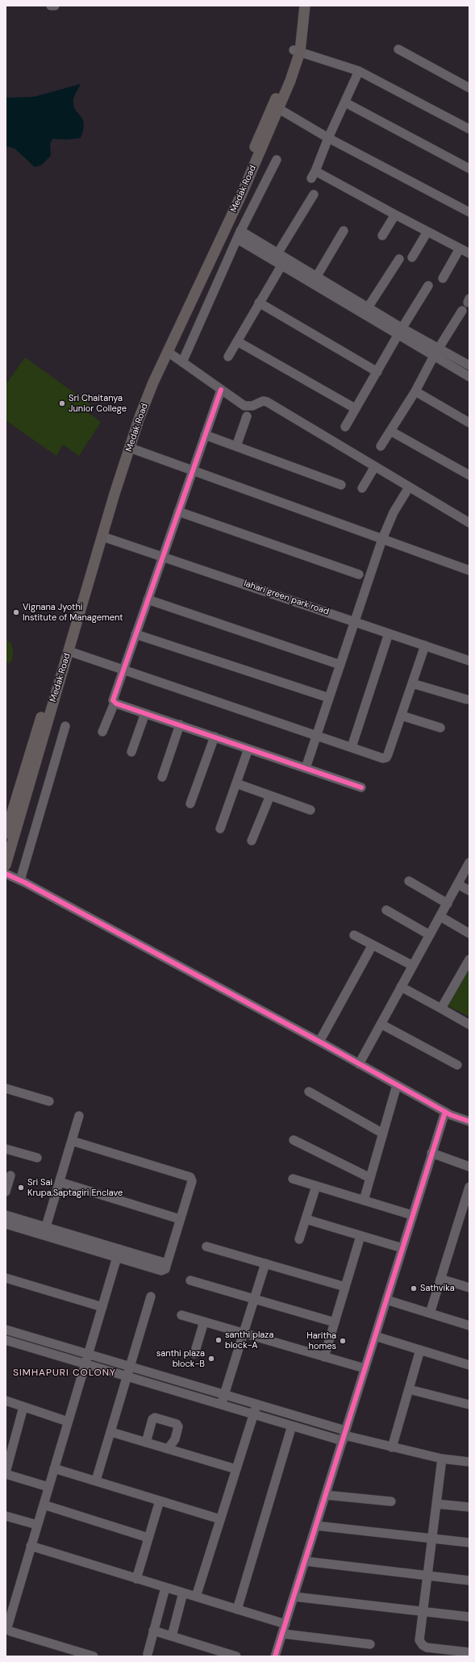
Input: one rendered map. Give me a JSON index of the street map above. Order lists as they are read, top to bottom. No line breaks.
{"streets":{"main road":["Medak Road"],"street":["lahari green park road"]},"crossings":[["Medak Road","lahari green park road"]],"districts":["SIMHAPURI COLONY"],"places":["Sri Chaitanya Junior College","Vignana Jyothi Institute of Management","Sri Sai Krupa,Saptagiri Enclave","Sathvika","santhi plaza block-A","Haritha homes","santhi plaza block-B"]}
